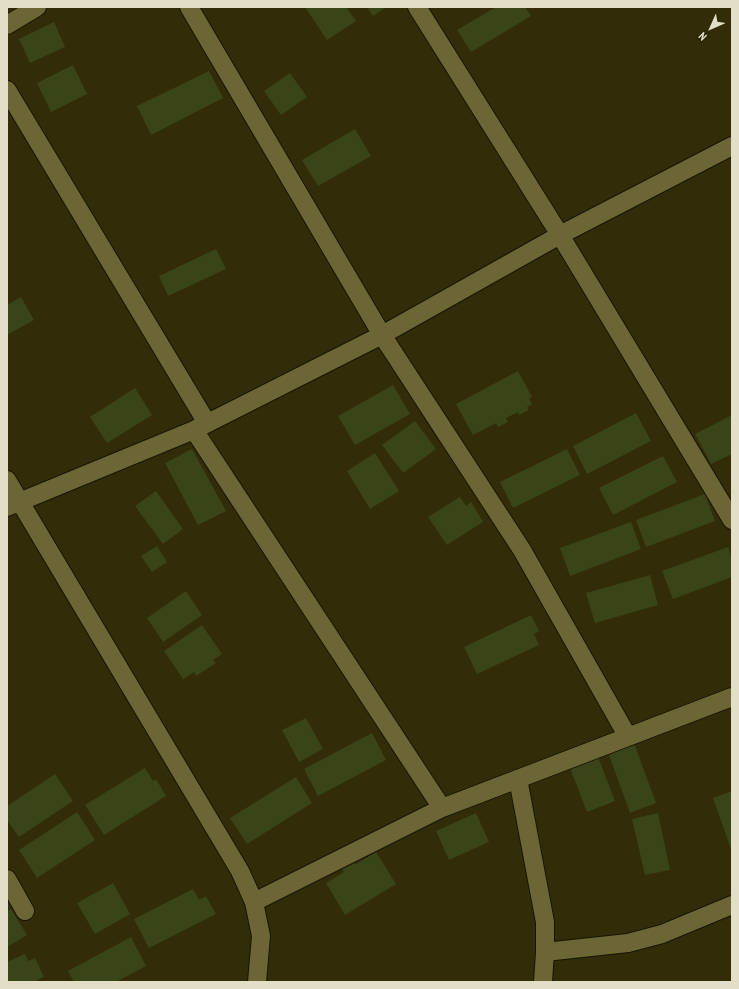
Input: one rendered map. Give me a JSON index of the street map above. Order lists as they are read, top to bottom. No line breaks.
{"north":"bottom left"}
